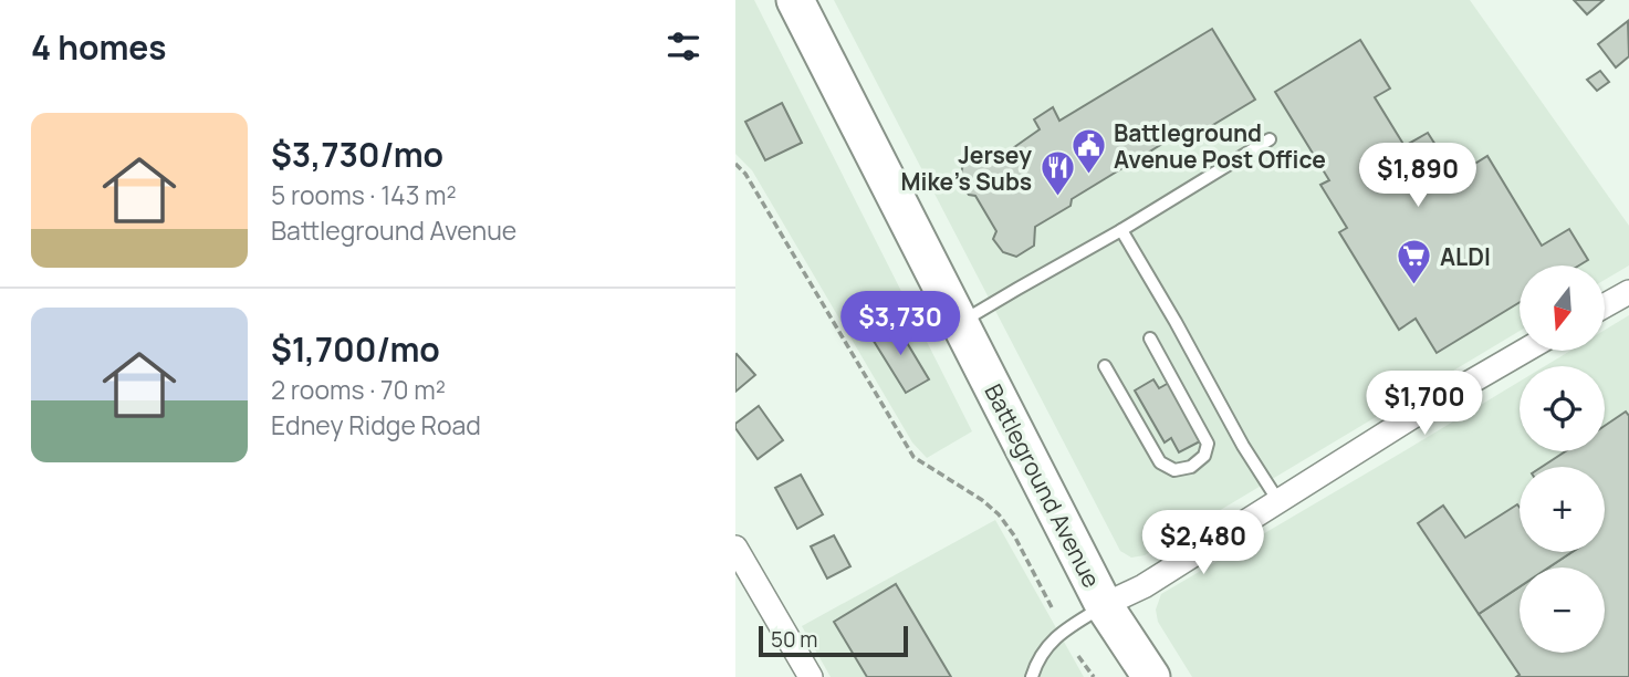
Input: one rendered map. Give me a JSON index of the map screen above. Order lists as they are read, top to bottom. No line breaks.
{"streets":{"main road":["Battleground Avenue"]},"places":{"public building":["Battleground Avenue Post Office"],"restaurant":["Jersey Mike's Subs"],"supermarket":["ALDI"]},"scale_bar":"50 m","north":"bottom","page":{"heading":"4 homes","list":[{"name":"$3,730/mo","note":"5 rooms · 143 m² · Battleground Avenue"},{"name":"$1,700/mo","note":"2 rooms · 70 m² · Edney Ridge Road"}],"price":["$1,890","$3,730","$1,700","$2,480"],"map_buttons":["+","−"],"scale":"50 m"}}
